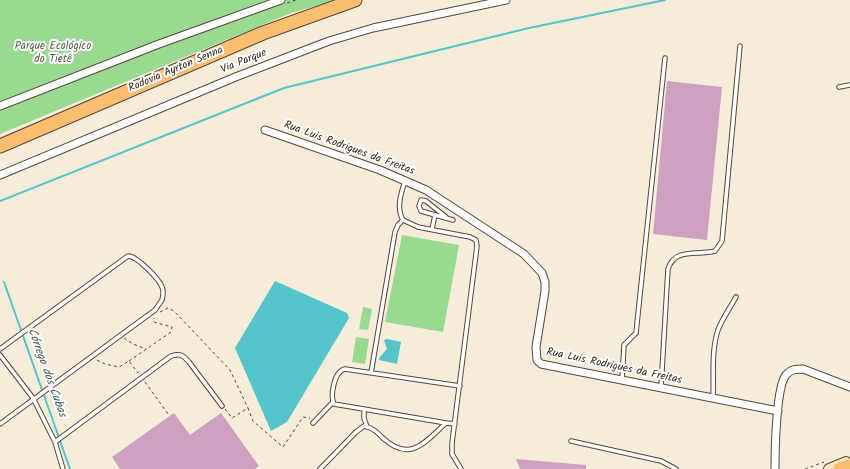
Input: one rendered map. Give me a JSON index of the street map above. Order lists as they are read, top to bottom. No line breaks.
{"streets":{"highway":["Rodovia Ayrton Senna"],"street":["Via Parque","Rua Luis Rodrigues da Freitas"]},"water":["Córrego dos Cubas"],"parks":["Parque Ecológico do Tietê"]}
